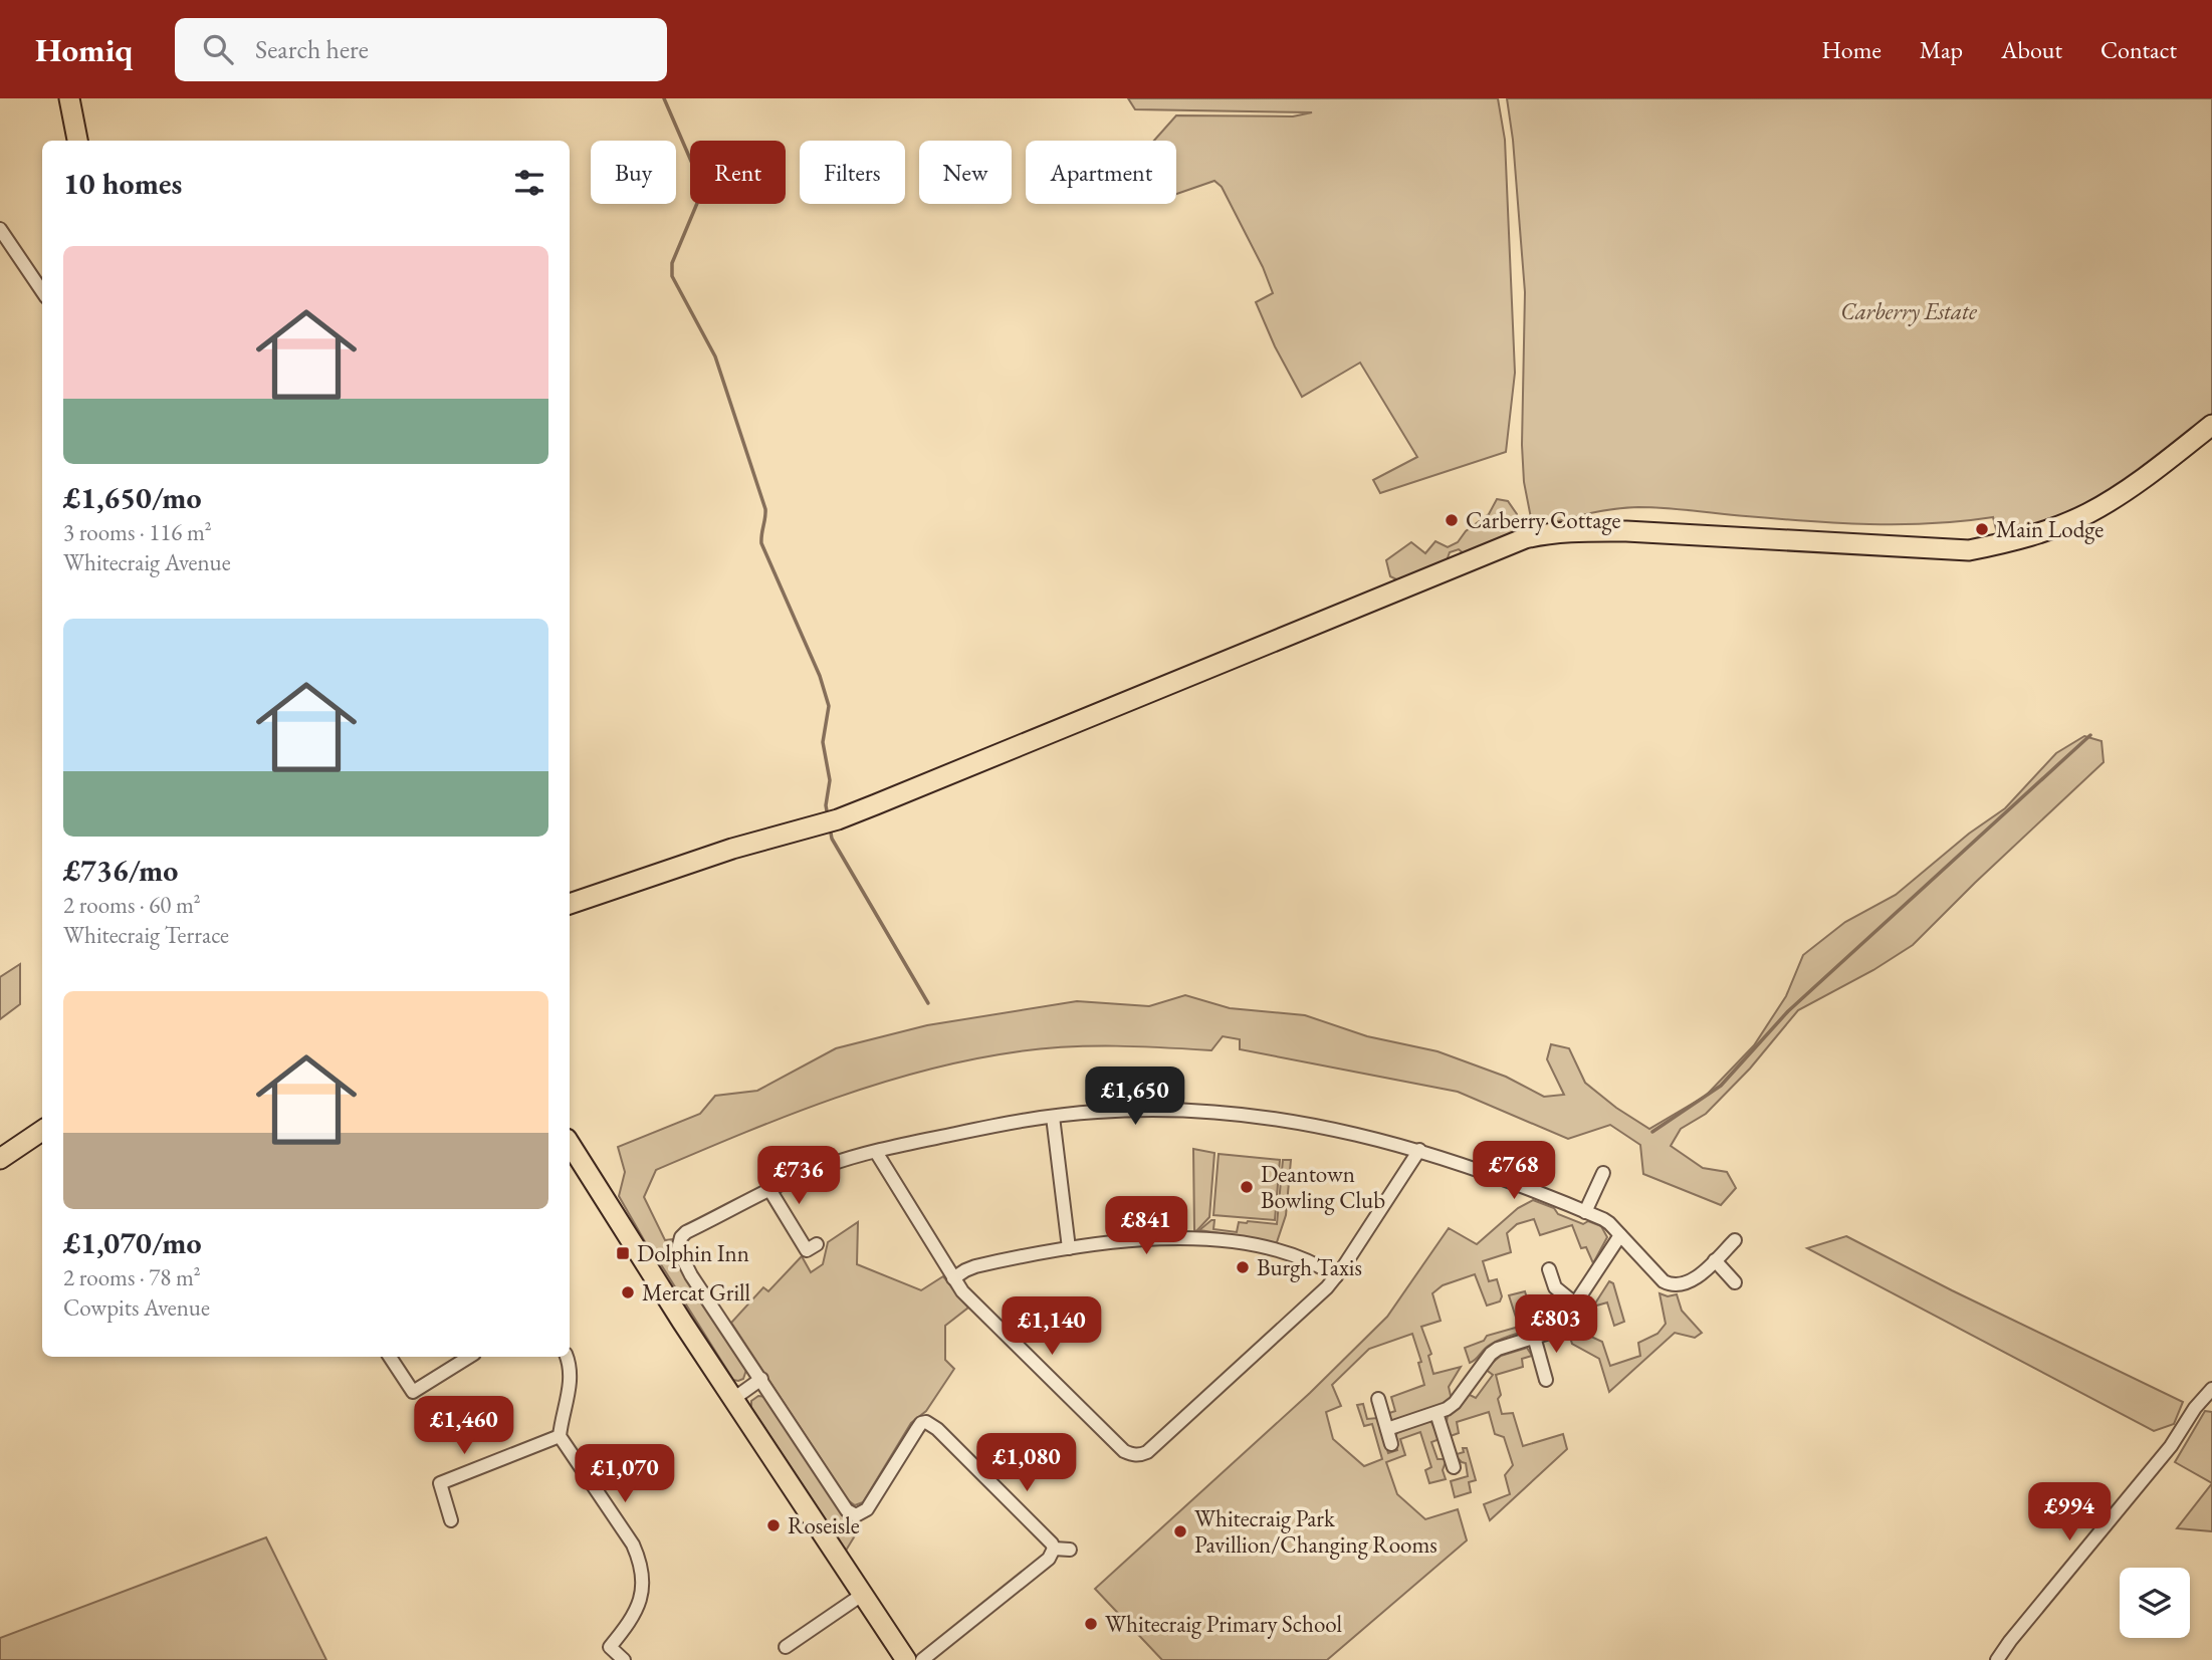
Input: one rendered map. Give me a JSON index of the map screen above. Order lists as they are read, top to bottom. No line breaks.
{"parks":["Carberry Estate"],"places":{"other":["Carberry Cottage","Main Lodge","Deantown Bowling Club","Burgh Taxis","Mercat Grill","Roseisle","Whitecraig Park Pavillion/Changing Rooms","Whitecraig Primary School"],"transit":["Dolphin Inn"]},"page":{"header":"Homiq","search":"Search here","nav":["Home","Map","About","Contact"],"chip":["Buy","Rent","Filters","New","Apartment"],"heading":"10 homes","list":[{"name":"£1,650/mo","note":"3 rooms · 116 m² · Whitecraig Avenue"},{"name":"£736/mo","note":"2 rooms · 60 m² · Whitecraig Terrace"},{"name":"£1,070/mo","note":"2 rooms · 78 m² · Cowpits Avenue"}],"price":["£1,650","£768","£736","£841","£803","£1,140","£1,460","£1,080","£1,070","£994"]}}
